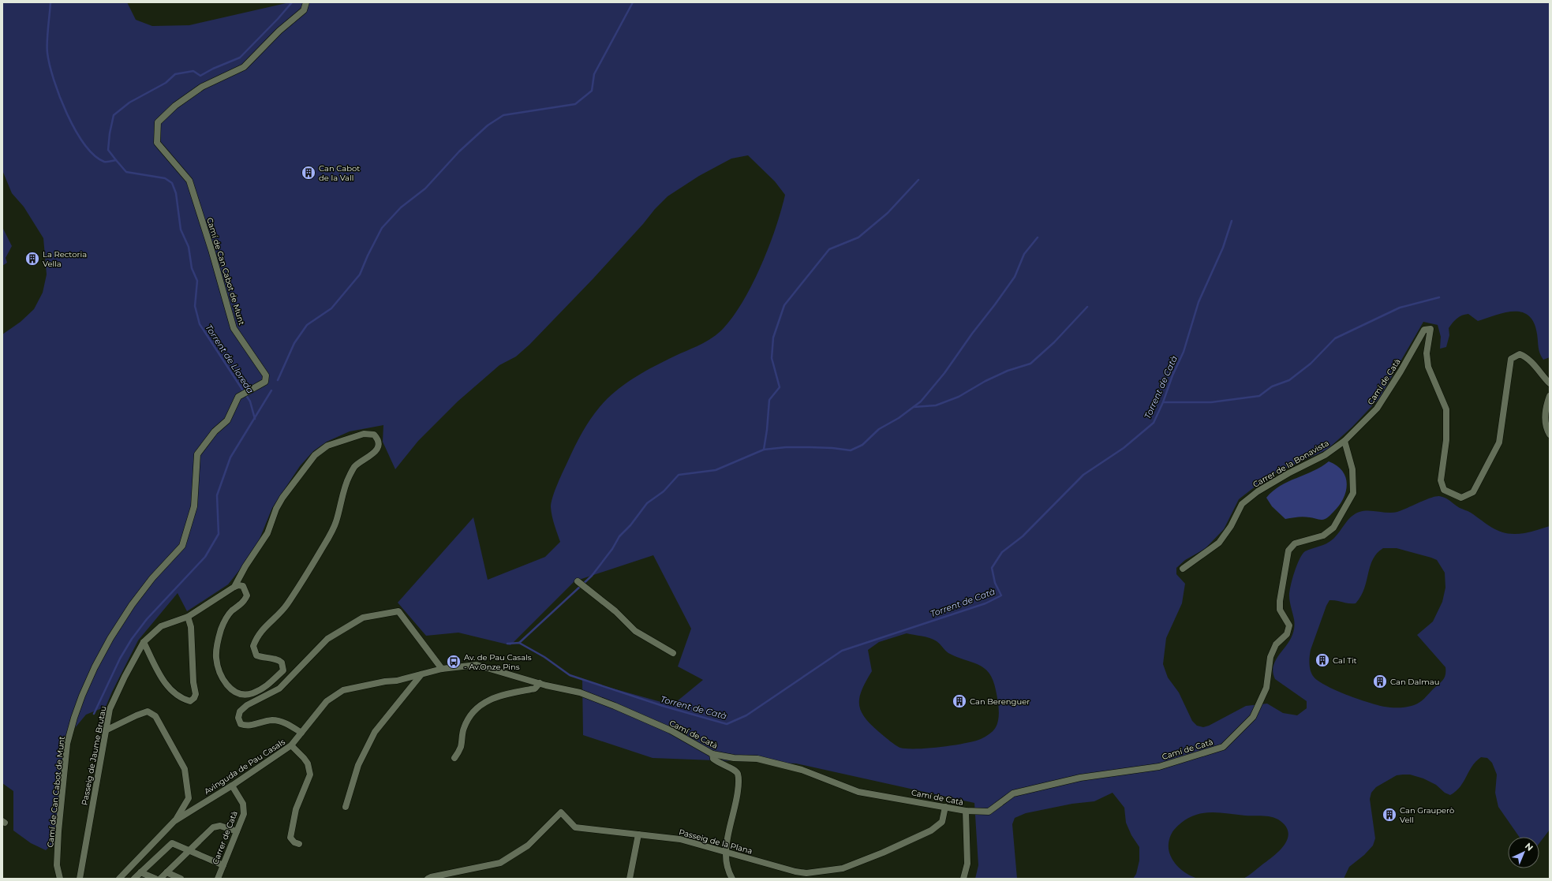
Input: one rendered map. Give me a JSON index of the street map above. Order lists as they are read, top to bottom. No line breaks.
{"streets":{"street":["Camí de Can Cabot de Munt","Camí de Catà","Carrer de la Bonavista","Passeig de Jaume Brutau","Avinguda de Pau Casals","Carrer de Catà","Passeig de la Plana"]},"crossings":[["Camí de Catà","Carrer de la Bonavista"],["Camí de Catà","Avinguda de Pau Casals"],["Camí de Catà","Passeig de la Plana"],["Avinguda de Pau Casals","Carrer de Catà"]],"water":["Torrent de Lloreda","Torrent de Catà"],"places":{"building":["Can Cabot de la Vall","La Rectoria Vella","Cal Tit","Can Dalmau","Can Berenguer","Can Grauperò Vell"],"bus stop":["Av. de Pau Casals - Av.Onze Pins"]},"north":"top right"}
